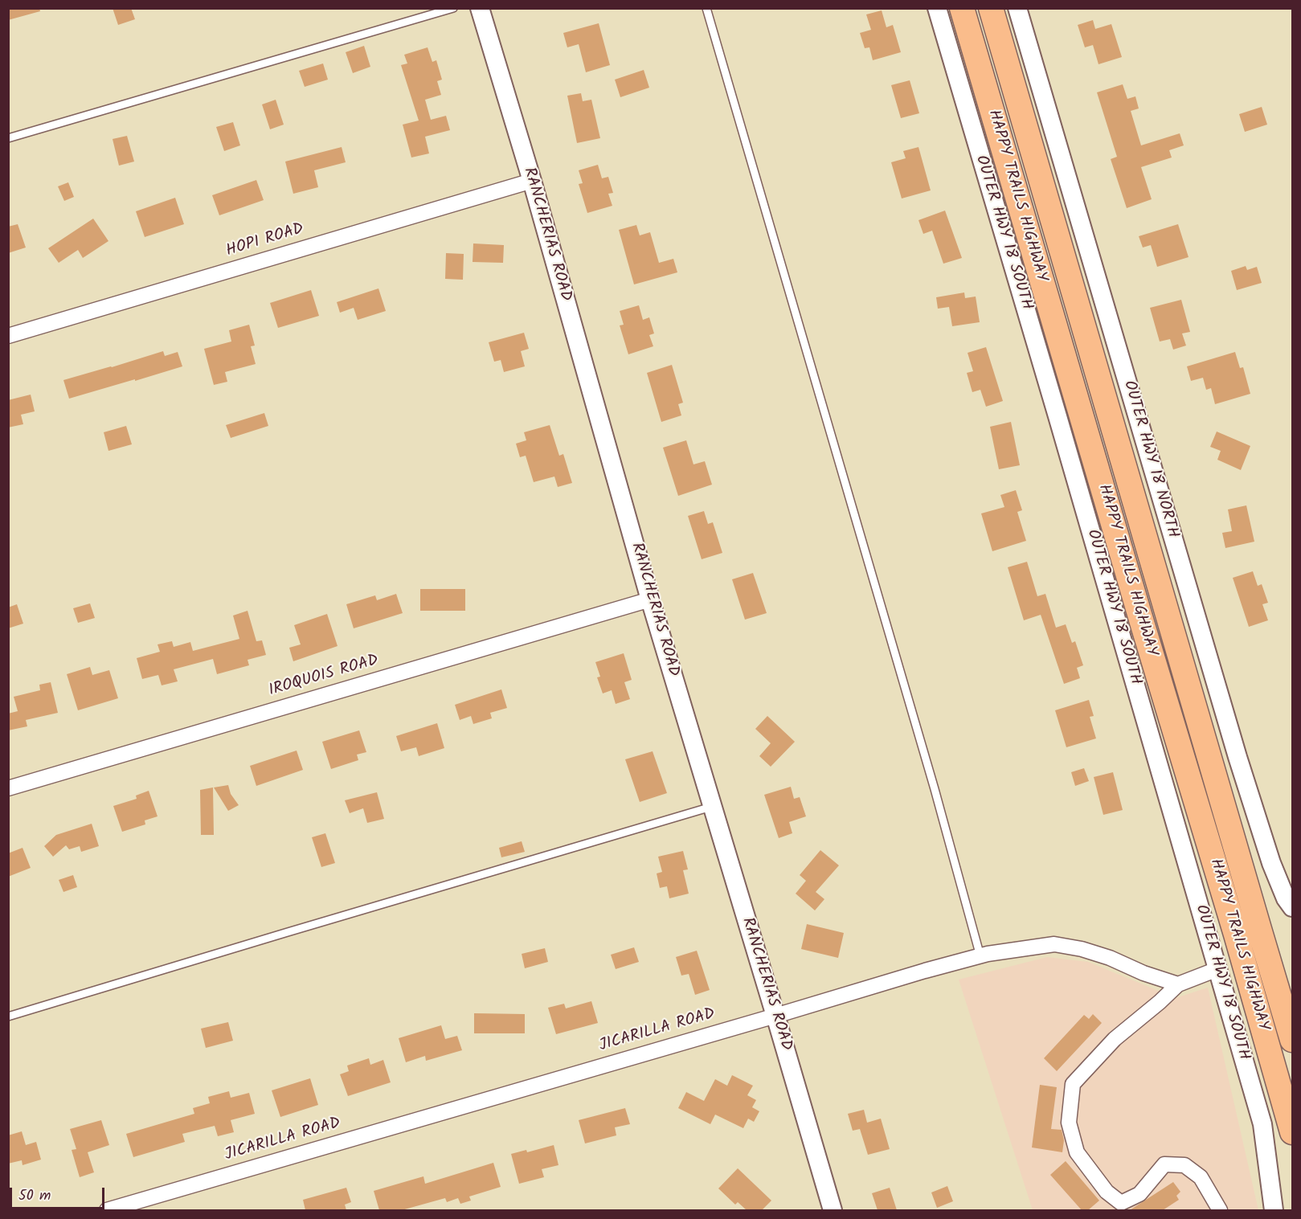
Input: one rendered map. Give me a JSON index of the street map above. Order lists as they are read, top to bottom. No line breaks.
{"streets":{"main road":["HAPPY TRAILS HIGHWAY"],"street":["OUTER HWY 18 SOUTH","RANCHERIAS ROAD","HOPI ROAD","OUTER HWY 18 NORTH","IROQUOIS ROAD","JICARILLA ROAD"]},"crossings":[["RANCHERIAS ROAD","HOPI ROAD"],["RANCHERIAS ROAD","IROQUOIS ROAD"],["RANCHERIAS ROAD","JICARILLA ROAD"]],"scale_bar":"50 m"}
